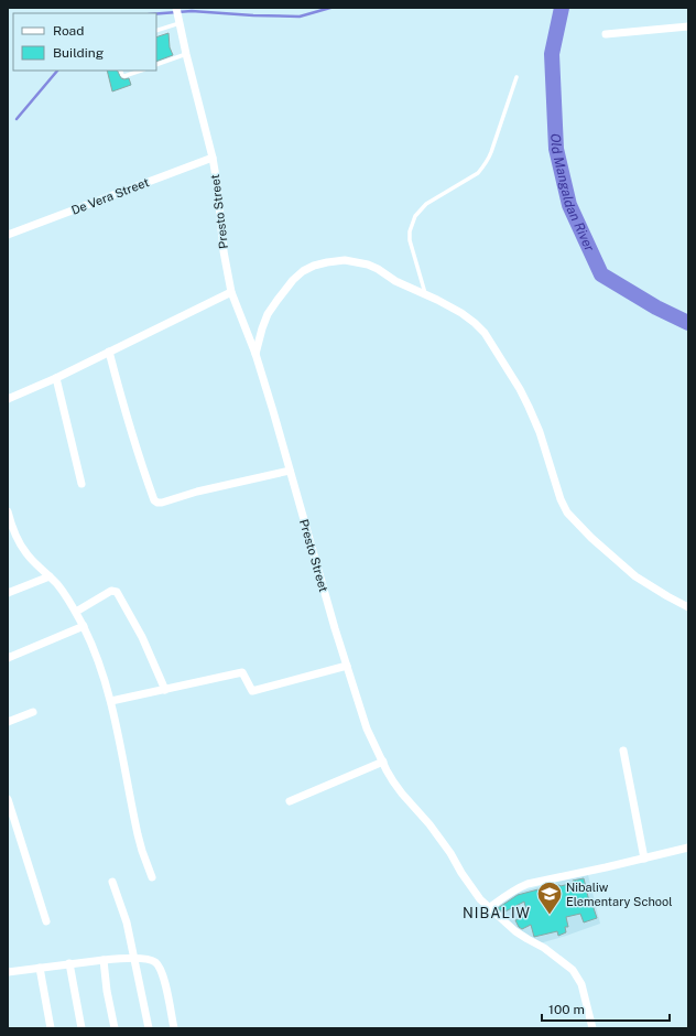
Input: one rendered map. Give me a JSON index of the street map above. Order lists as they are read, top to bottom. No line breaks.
{"streets":{"street":["De Vera Street","Presto Street"]},"crossings":[["De Vera Street","Presto Street"]],"districts":["NIBALIW"],"water":["Old Mangaldan River"],"places":{"school or university":["Nibaliw Elementary School"]},"legend":["Road","Building"],"scale_bar":"100 m"}
